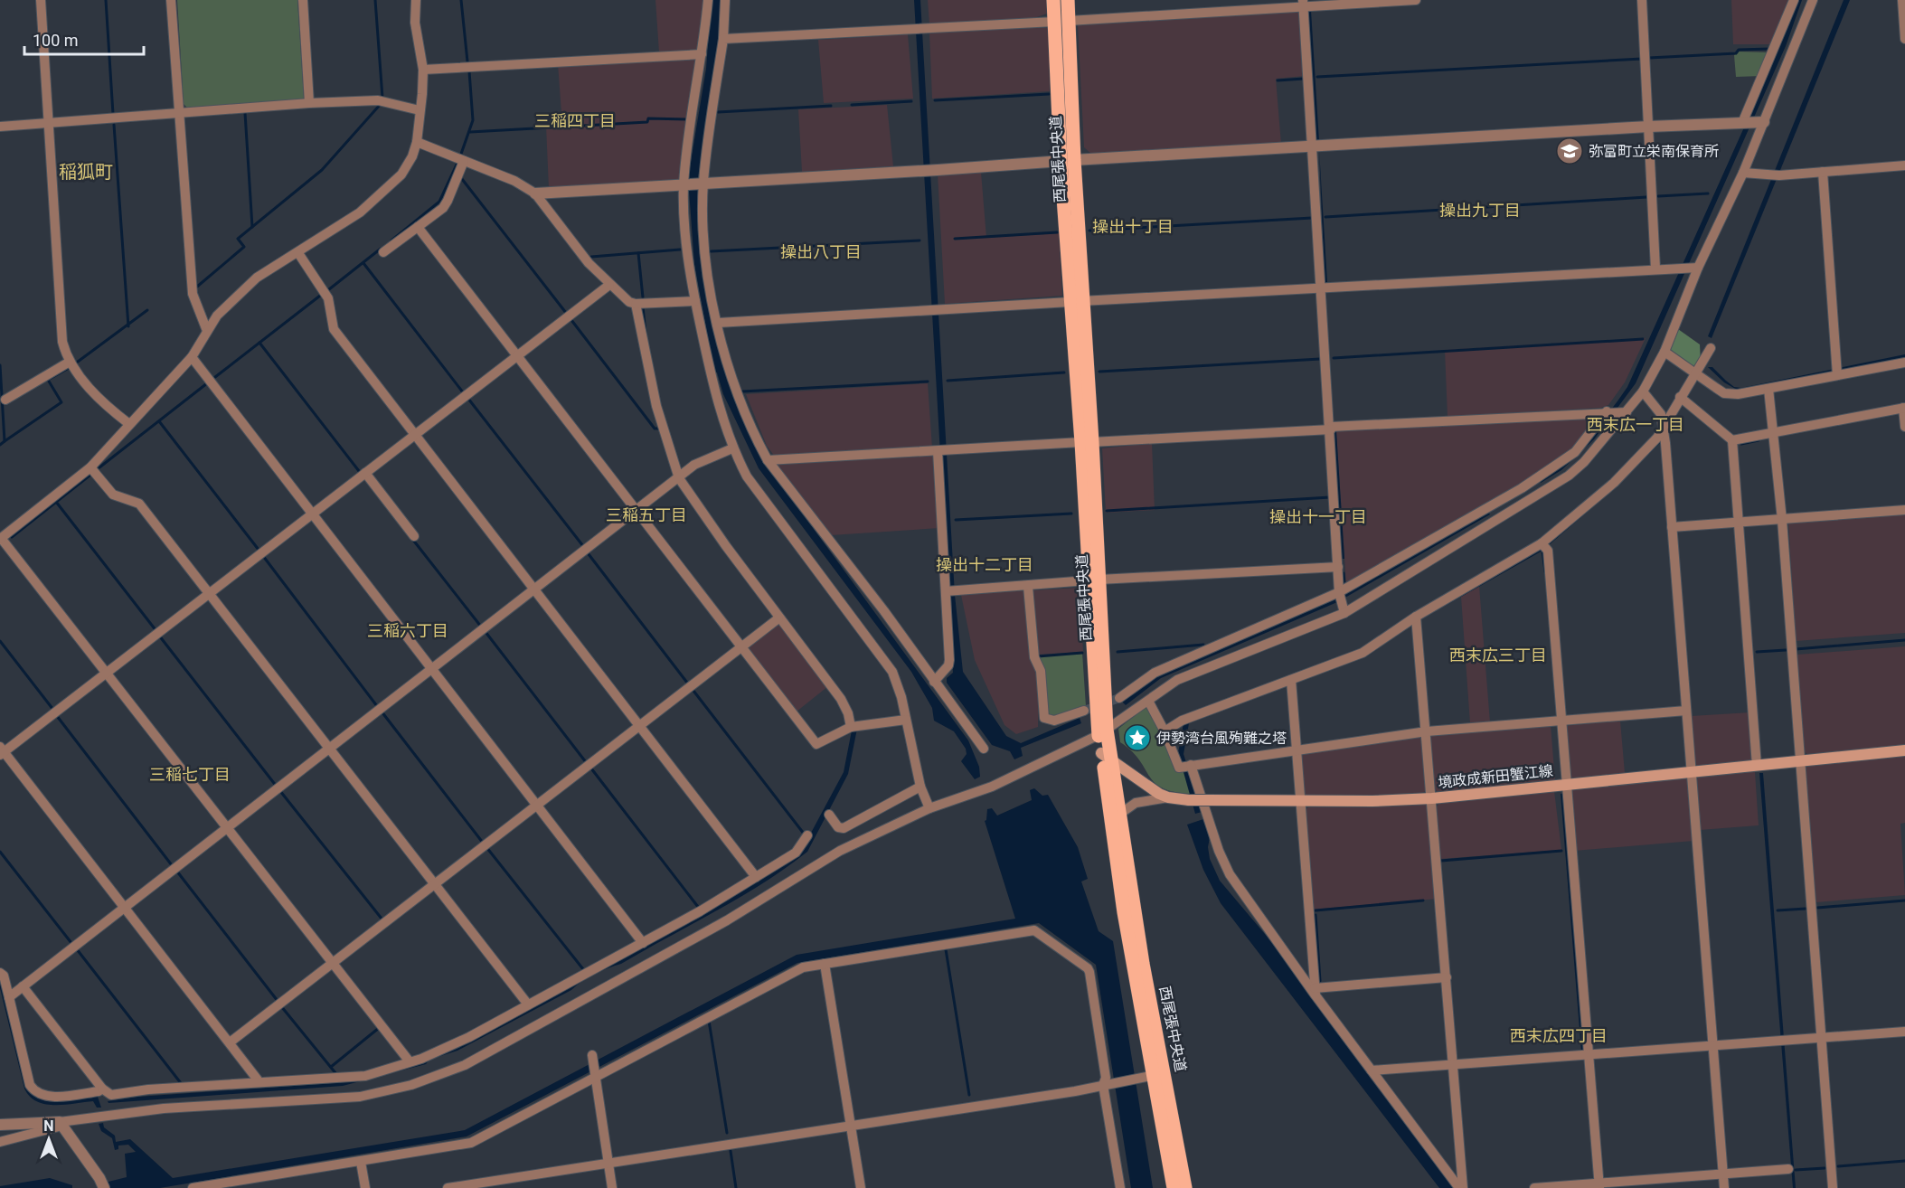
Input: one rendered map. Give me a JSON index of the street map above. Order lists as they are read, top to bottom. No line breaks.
{"streets":{"main road":["西尾張中央道","境政成新田蟹江線"]},"crossings":[["西尾張中央道","境政成新田蟹江線"]],"districts":["三稲四丁目","稲狐町","操出九丁目","操出十丁目","操出八丁目","西末広一丁目","三稲五丁目","操出十一丁目","操出十二丁目","三稲六丁目","西末広三丁目","三稲七丁目","西末広四丁目"],"places":{"school or university":["弥富町立栄南保育所"],"place":["伊勢湾台風殉難之塔"]},"scale_bar":"100 m","north":"top"}
